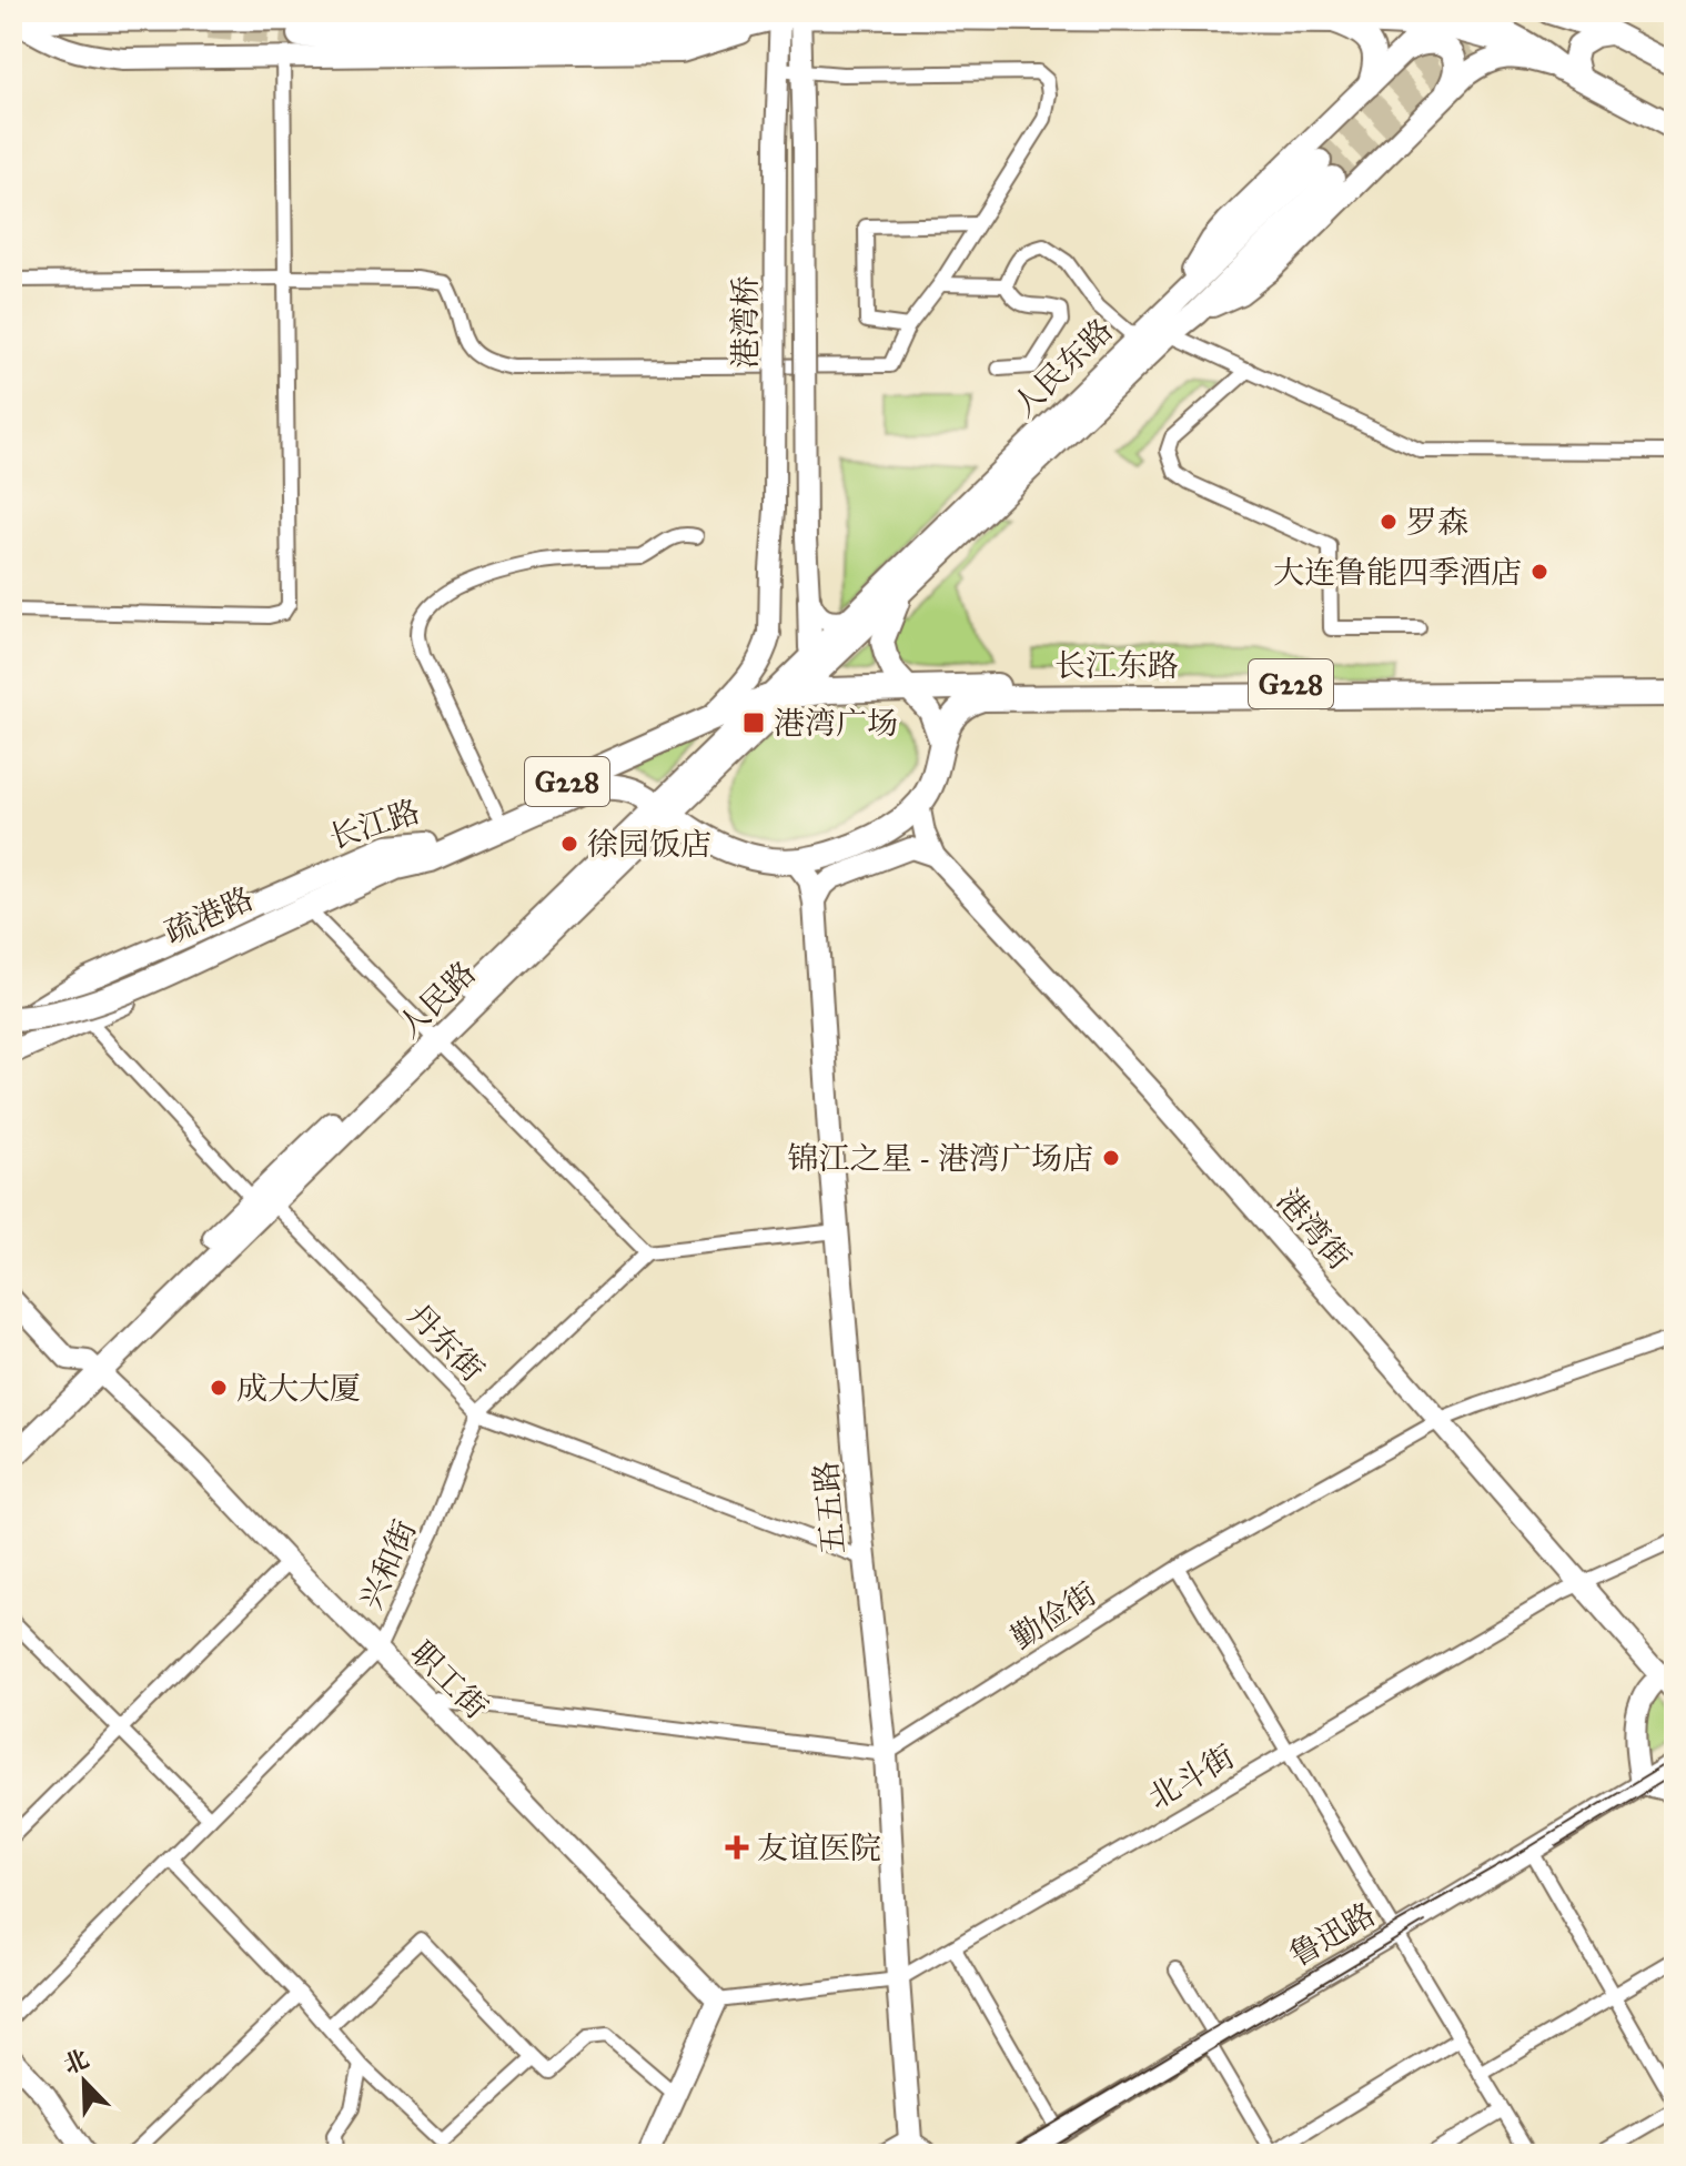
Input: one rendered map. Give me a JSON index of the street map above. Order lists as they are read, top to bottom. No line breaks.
{"streets":{"highway":["长江东路","G228","长江路","疏港路"],"main road":["港湾桥","人民东路","人民路","港湾街","五五路","职工街","鲁迅路"],"street":["丹东街","兴和街","勤俭街","北斗街"]},"crossings":[["人民东路","人民路"],["长江东路","G228"],["长江东路","长江路"],["长江东路","人民路"],["长江东路","港湾街"],["G228","长江路"],["G228","人民路"],["G228","港湾街"],["G228","五五路"],["长江路","疏港路"],["长江路","人民路"],["人民路","丹东街"],["人民路","职工街"],["港湾街","勤俭街"],["港湾街","北斗街"],["丹东街","五五路"],["丹东街","兴和街"],["五五路","勤俭街"],["五五路","北斗街"],["兴和街","职工街"],["职工街","北斗街"]],"places":{"other":["罗森","大连鲁能四季酒店","徐园饭店","锦江之星 - 港湾广场店","成大大厦"],"transit":["港湾广场"],"health":["友谊医院"]},"north":"top left"}
